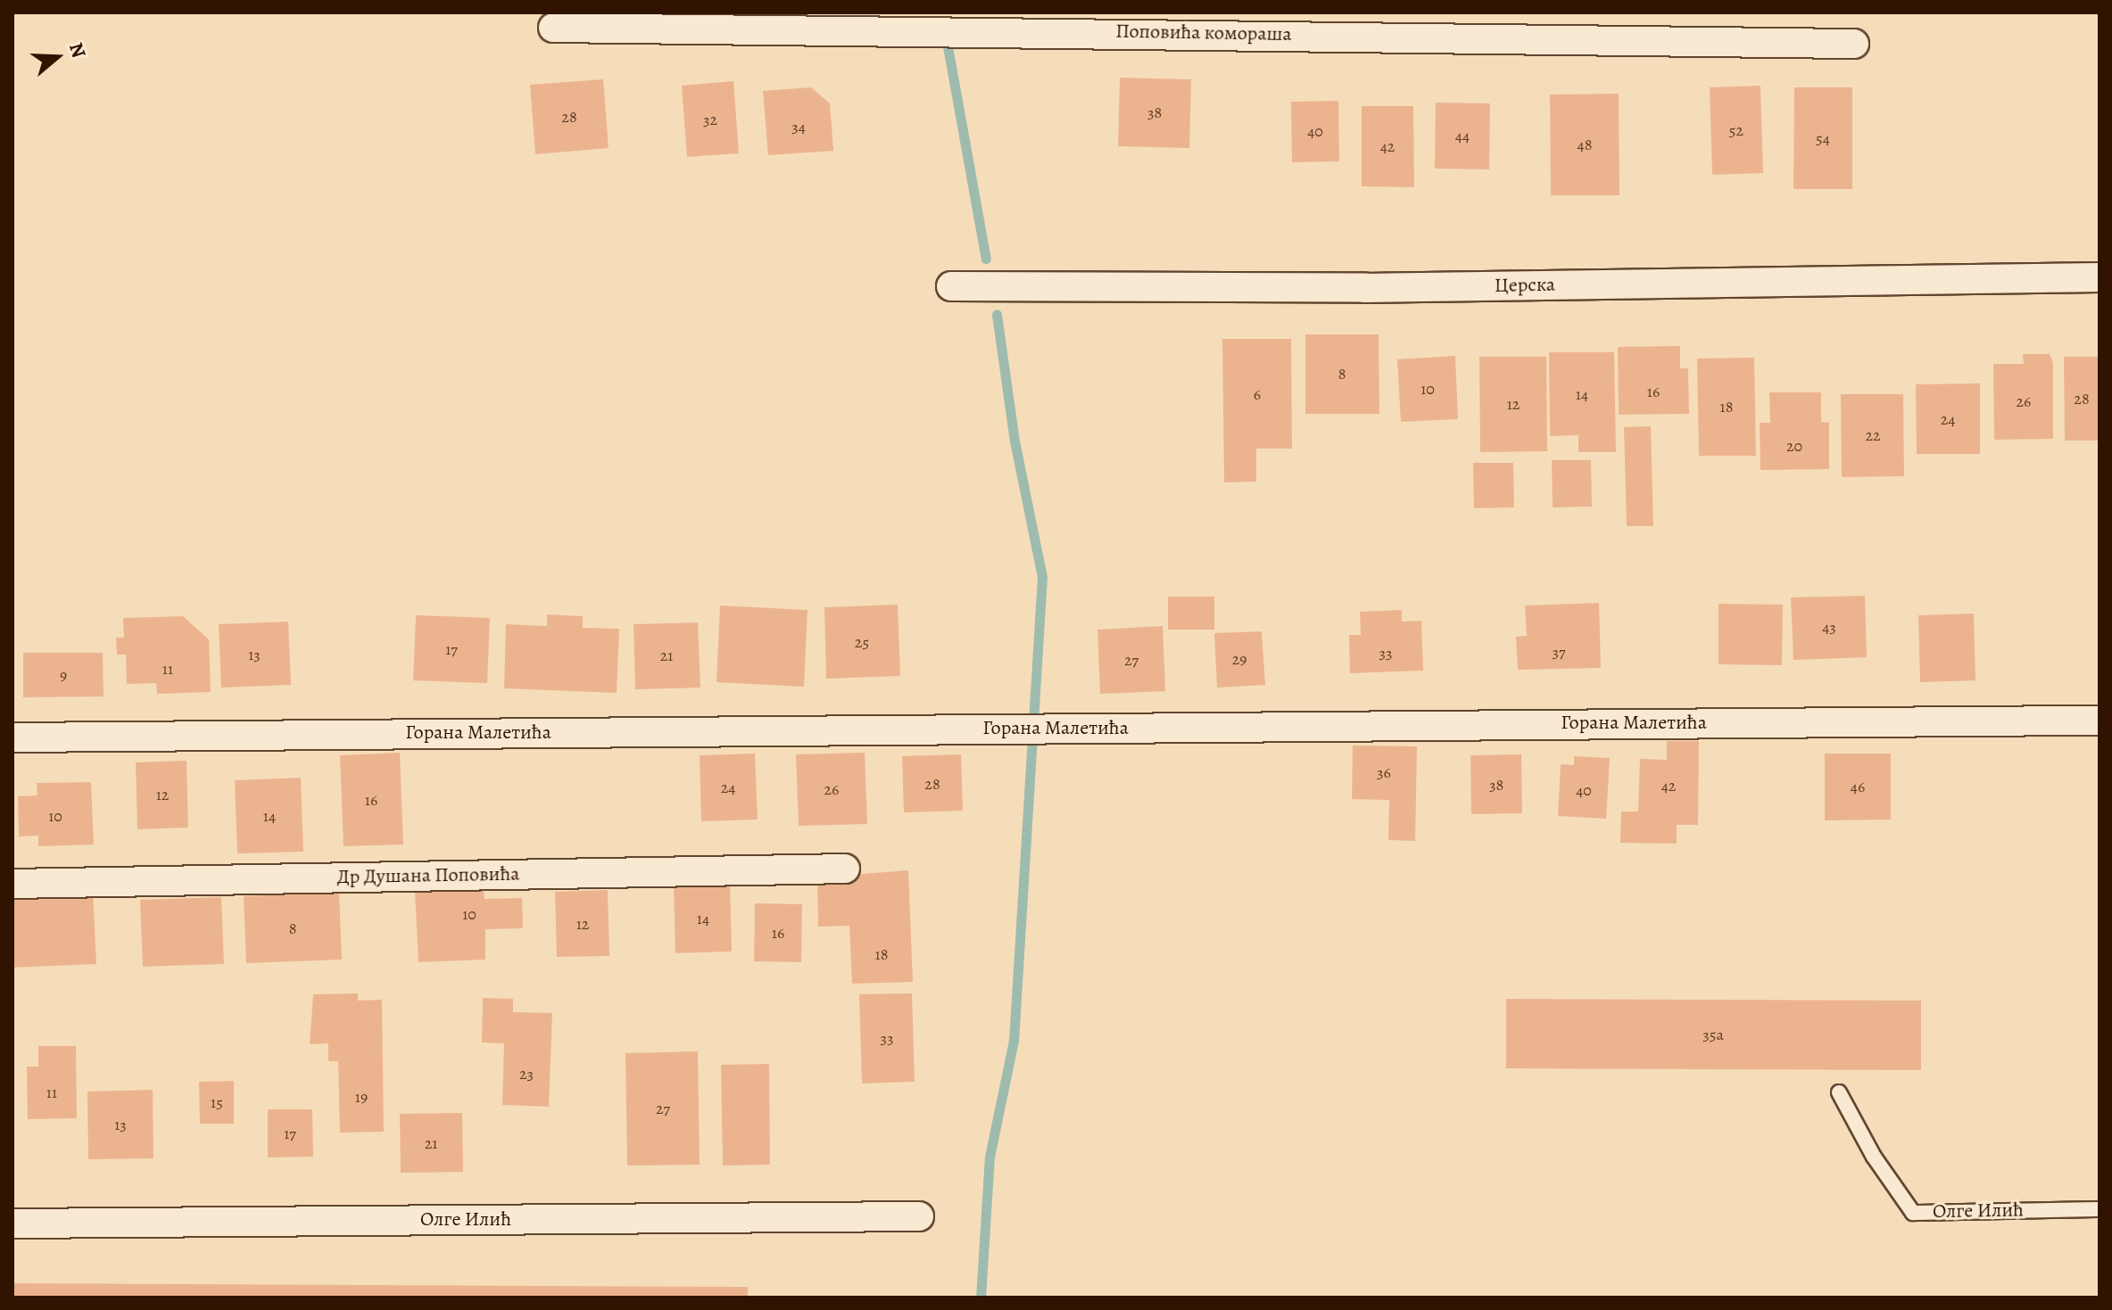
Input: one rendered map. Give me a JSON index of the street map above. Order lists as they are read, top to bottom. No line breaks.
{"streets":{"street":["Поповића комораша","Церска","Горана Малетића","Др Душана Поповића","Олге Илић"]},"house_numbers":["38","28","32","34","52","40","44","54","48","42","8","10","16","6","14","28","26","12","18","24","22","20","43","25","17","37","33","13","21","29","27","11","9","36","28","38","42","46","24","26","40","12","16","10","14","10","14","12","8","16","18","35a","33","23","11","19","15","27","13","17","21"],"north":"right"}
